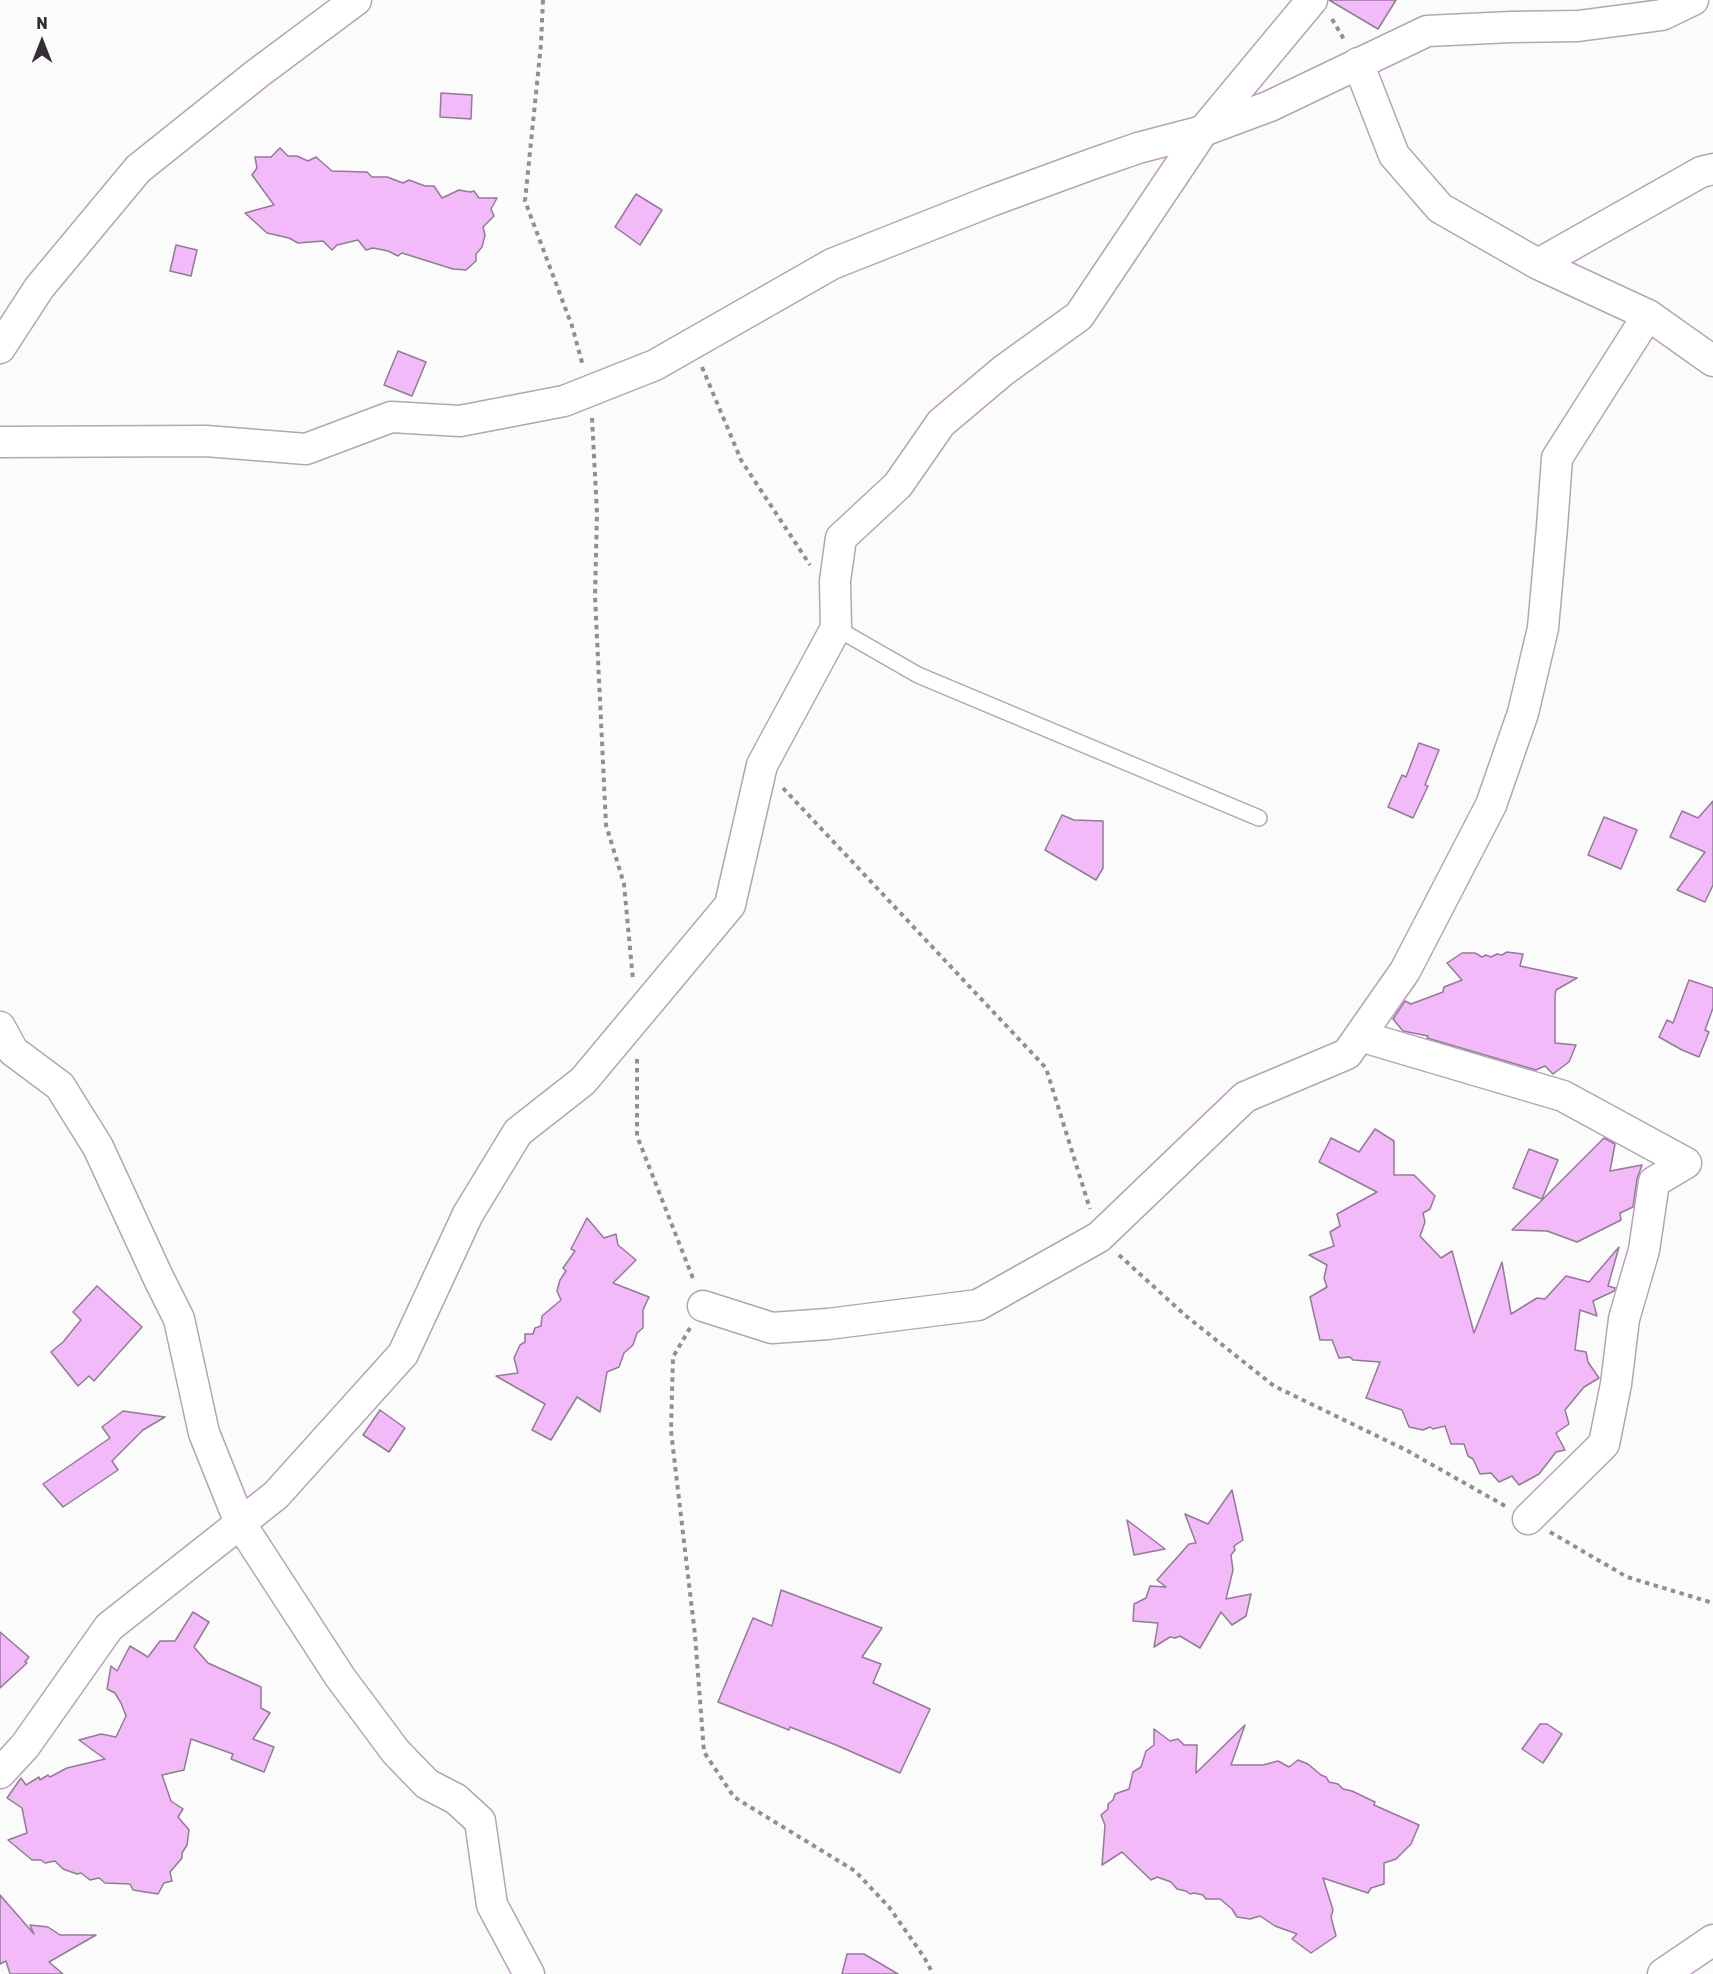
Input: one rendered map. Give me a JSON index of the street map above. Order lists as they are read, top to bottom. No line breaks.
{"north":"top"}
